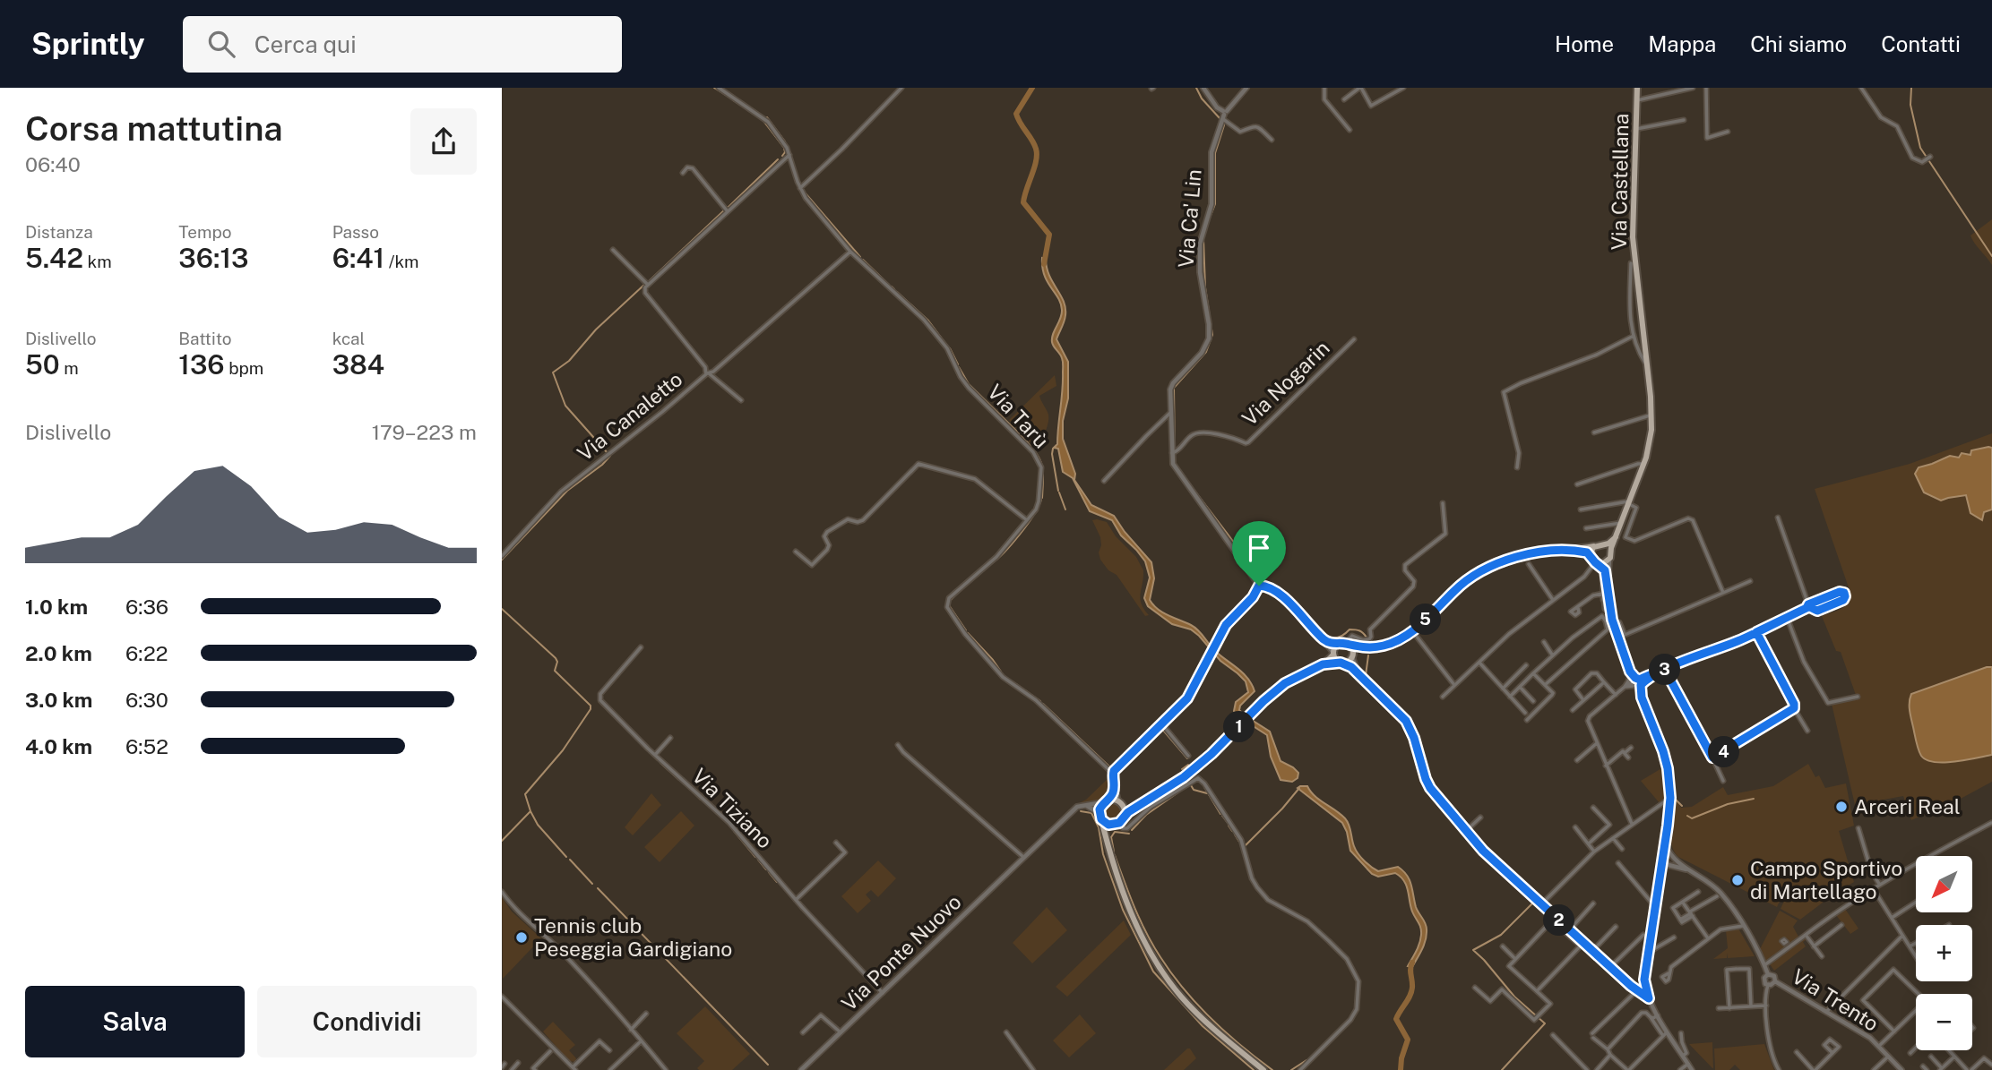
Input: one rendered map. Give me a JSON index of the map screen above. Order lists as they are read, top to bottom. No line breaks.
{"streets":{"main road":["Via Castellana"],"street":["Via Ca' Lin","Via Nogarin","Via Canaletto","Via Tarù","Via Tiziano","Via Ponte Nuovo","Via Trento"]},"crossings":[["Via Ca' Lin","Via Nogarin"],["Via Tiziano","Via Ponte Nuovo"]],"places":["Arceri Real","Campo Sportivo di Martellago","Tennis club Peseggia Gardigiano"],"north":"bottom left","page":{"header":"Sprintly","search":"Cerca qui","nav":["Home","Mappa","Chi siamo","Contatti"],"heading":["Corsa mattutina","06:40"],"stats":[["Distanza","5.42 km"],["Tempo","36:13"],["Passo","6:41 /km"],["Dislivello","50 m"],["Battito","136 bpm"],["kcal","384"]],"chart":["Dislivello","179–223 m"],"list":[{"name":"1.0 km","note":"6:36"},{"name":"2.0 km","note":"6:22"},{"name":"3.0 km","note":"6:30"},{"name":"4.0 km","note":"6:52"}],"pins":["5","3","1","4","2"],"map_buttons":["+","−"],"buttons":["Salva","Condividi"]}}
